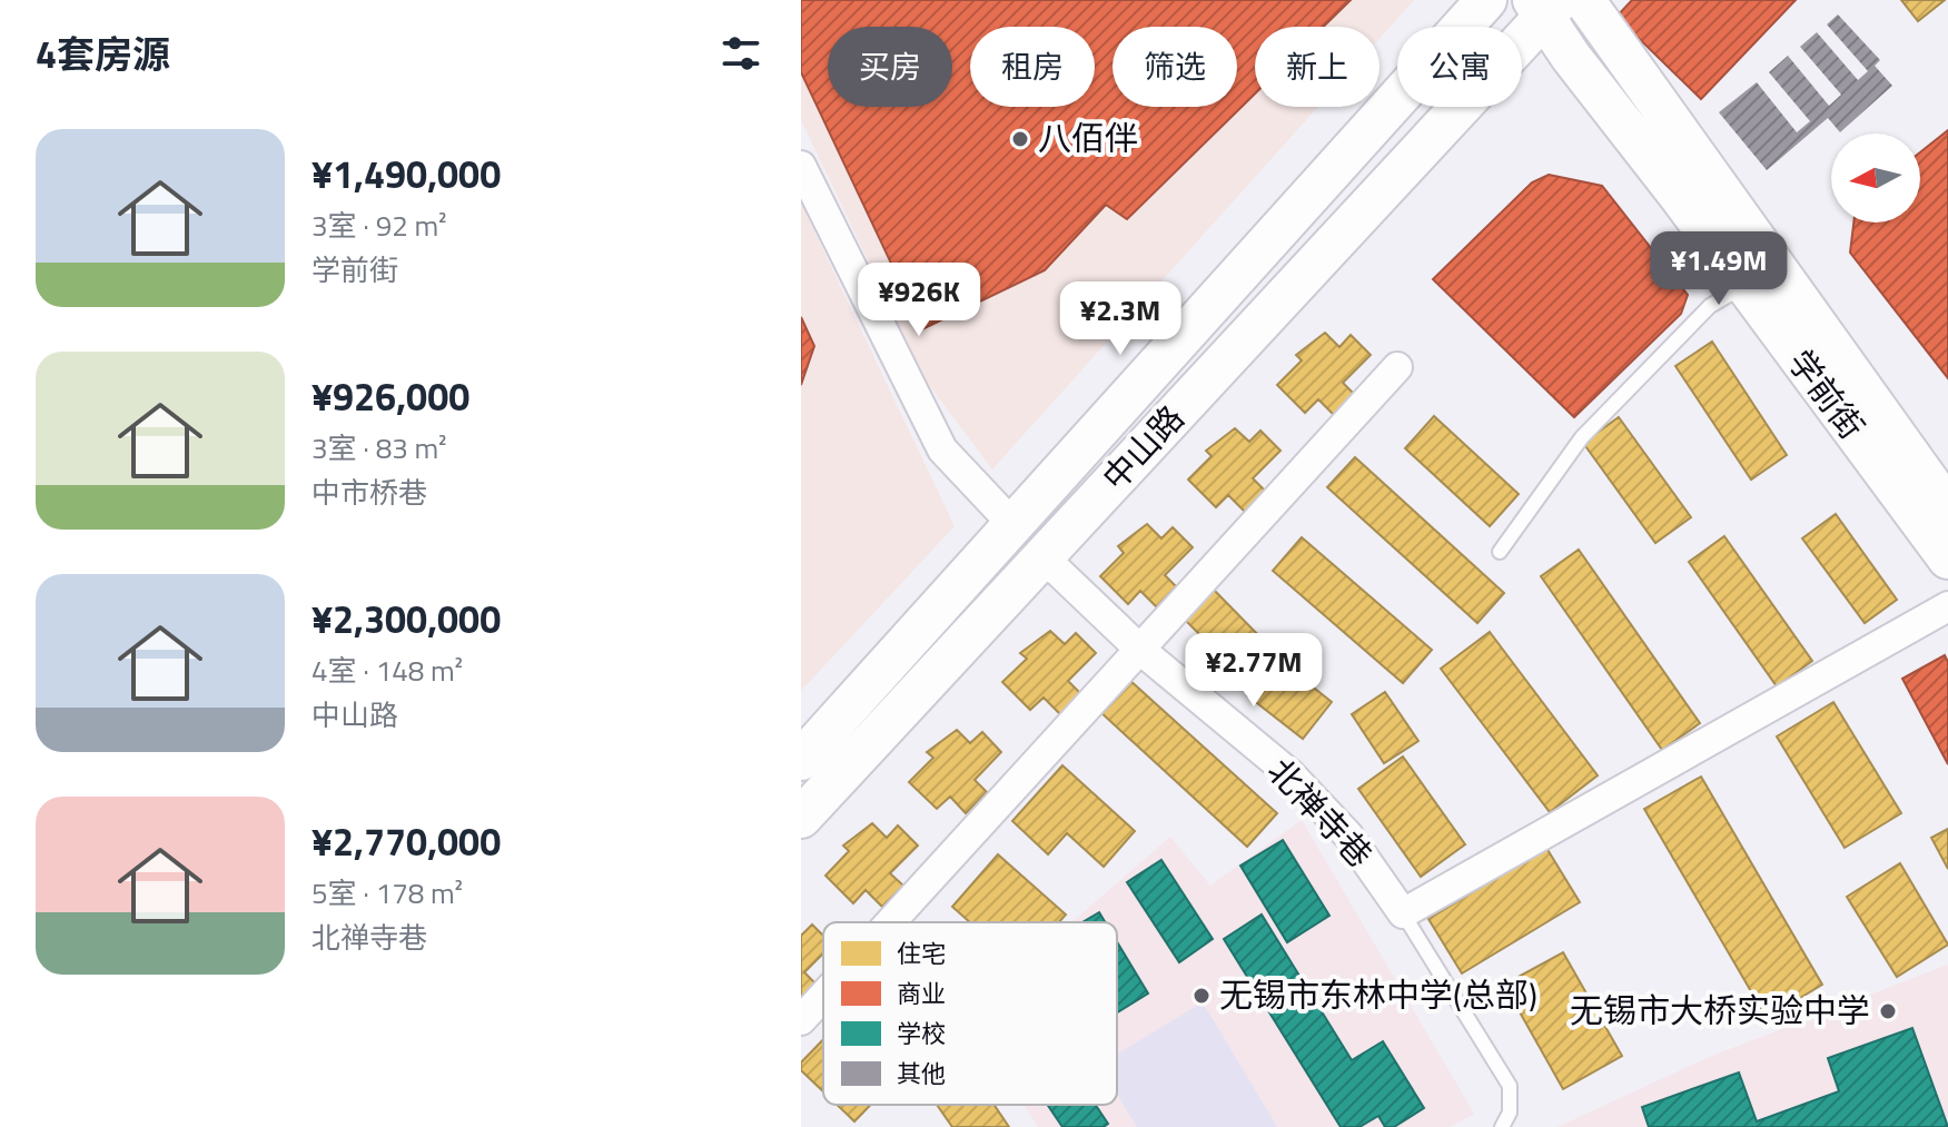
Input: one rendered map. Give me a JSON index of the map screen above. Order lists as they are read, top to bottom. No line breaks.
{"streets":{"main road":["学前街","中山路"],"street":["北禅寺巷"]},"crossings":[["学前街","中山路"],["中山路","北禅寺巷"]],"places":["八佰伴","无锡市东林中学(总部)","无锡市大桥实验中学"],"legend":["住宅","商业","学校","其他"],"north":"left","page":{"heading":"4套房源","chip":["买房","租房","筛选","新上","公寓"],"list":[{"name":"¥1,490,000","note":"3室 · 92 m² · 学前街"},{"name":"¥926,000","note":"3室 · 83 m² · 中市桥巷"},{"name":"¥2,300,000","note":"4室 · 148 m² · 中山路"},{"name":"¥2,770,000","note":"5室 · 178 m² · 北禅寺巷"}],"price":["¥1.49M","¥926K","¥2.3M","¥2.77M"]}}
